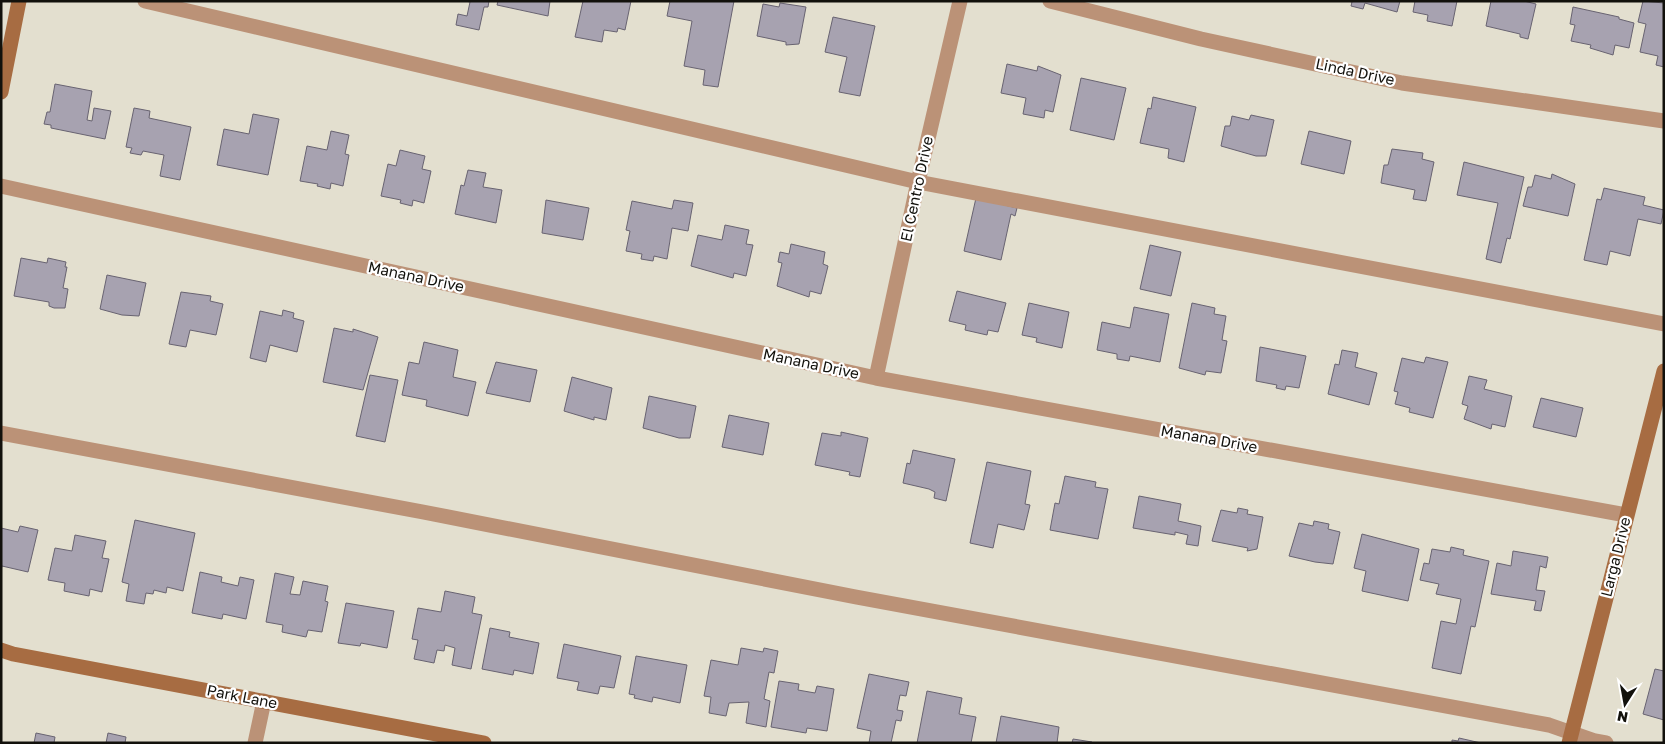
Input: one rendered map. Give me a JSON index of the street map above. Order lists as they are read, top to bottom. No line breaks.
{"streets":{"street":["Linda Drive","El Centro Drive","Manana Drive","Larga Drive","Park Lane"]},"crossings":[["El Centro Drive","Manana Drive"],["Manana Drive","Larga Drive"]],"north":"bottom"}
